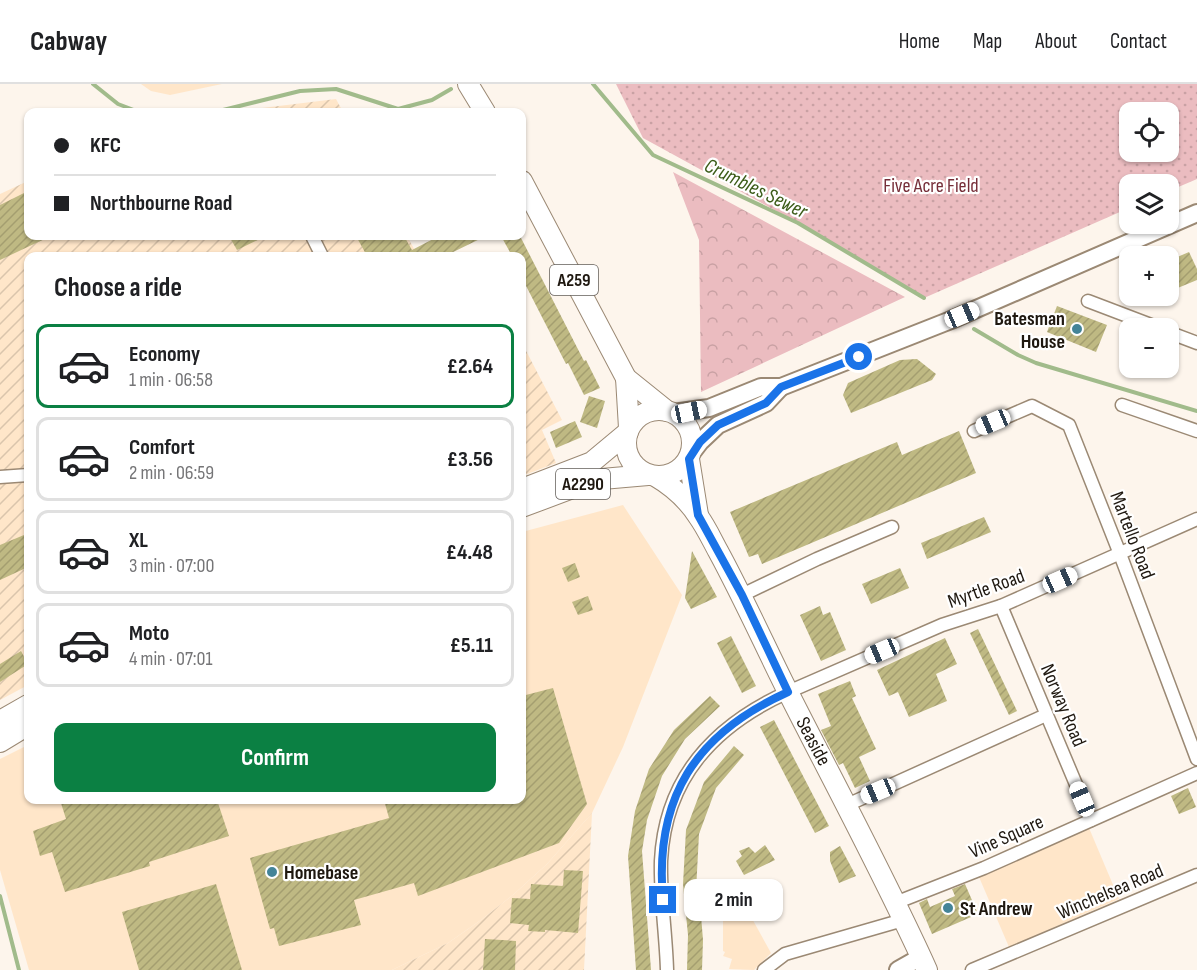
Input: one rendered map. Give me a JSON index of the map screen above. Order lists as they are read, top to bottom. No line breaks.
{"streets":{"main road":["A259","A2290","Seaside"],"street":["Martello Road","Myrtle Road","Norway Road","Vine Square","Winchelsea Road"]},"crossings":[["A259","A2290"],["A259","Seaside"],["A2290","Seaside"],["Martello Road","Myrtle Road"],["Myrtle Road","Norway Road"],["Myrtle Road","Seaside"],["Norway Road","Vine Square"],["Seaside","Vine Square"]],"water":["Crumbles Sewer"],"parks":["Five Acre Field"],"places":["Batesman House","Homebase","St Andrew"],"page":{"header":"Cabway","nav":["Home","Map","About","Contact"],"map_buttons":["+","−"],"banner":["KFC","Northbourne Road"],"heading":"Choose a ride","list":[{"name":"Economy","note":"1 min · 06:58","value":"£2.64"},{"name":"Comfort","note":"2 min · 06:59","value":"£3.56"},{"name":"XL","note":"3 min · 07:00","value":"£4.48"},{"name":"Moto","note":"4 min · 07:01","value":"£5.11"}],"buttons":"Confirm","bubble":"2 min"}}
